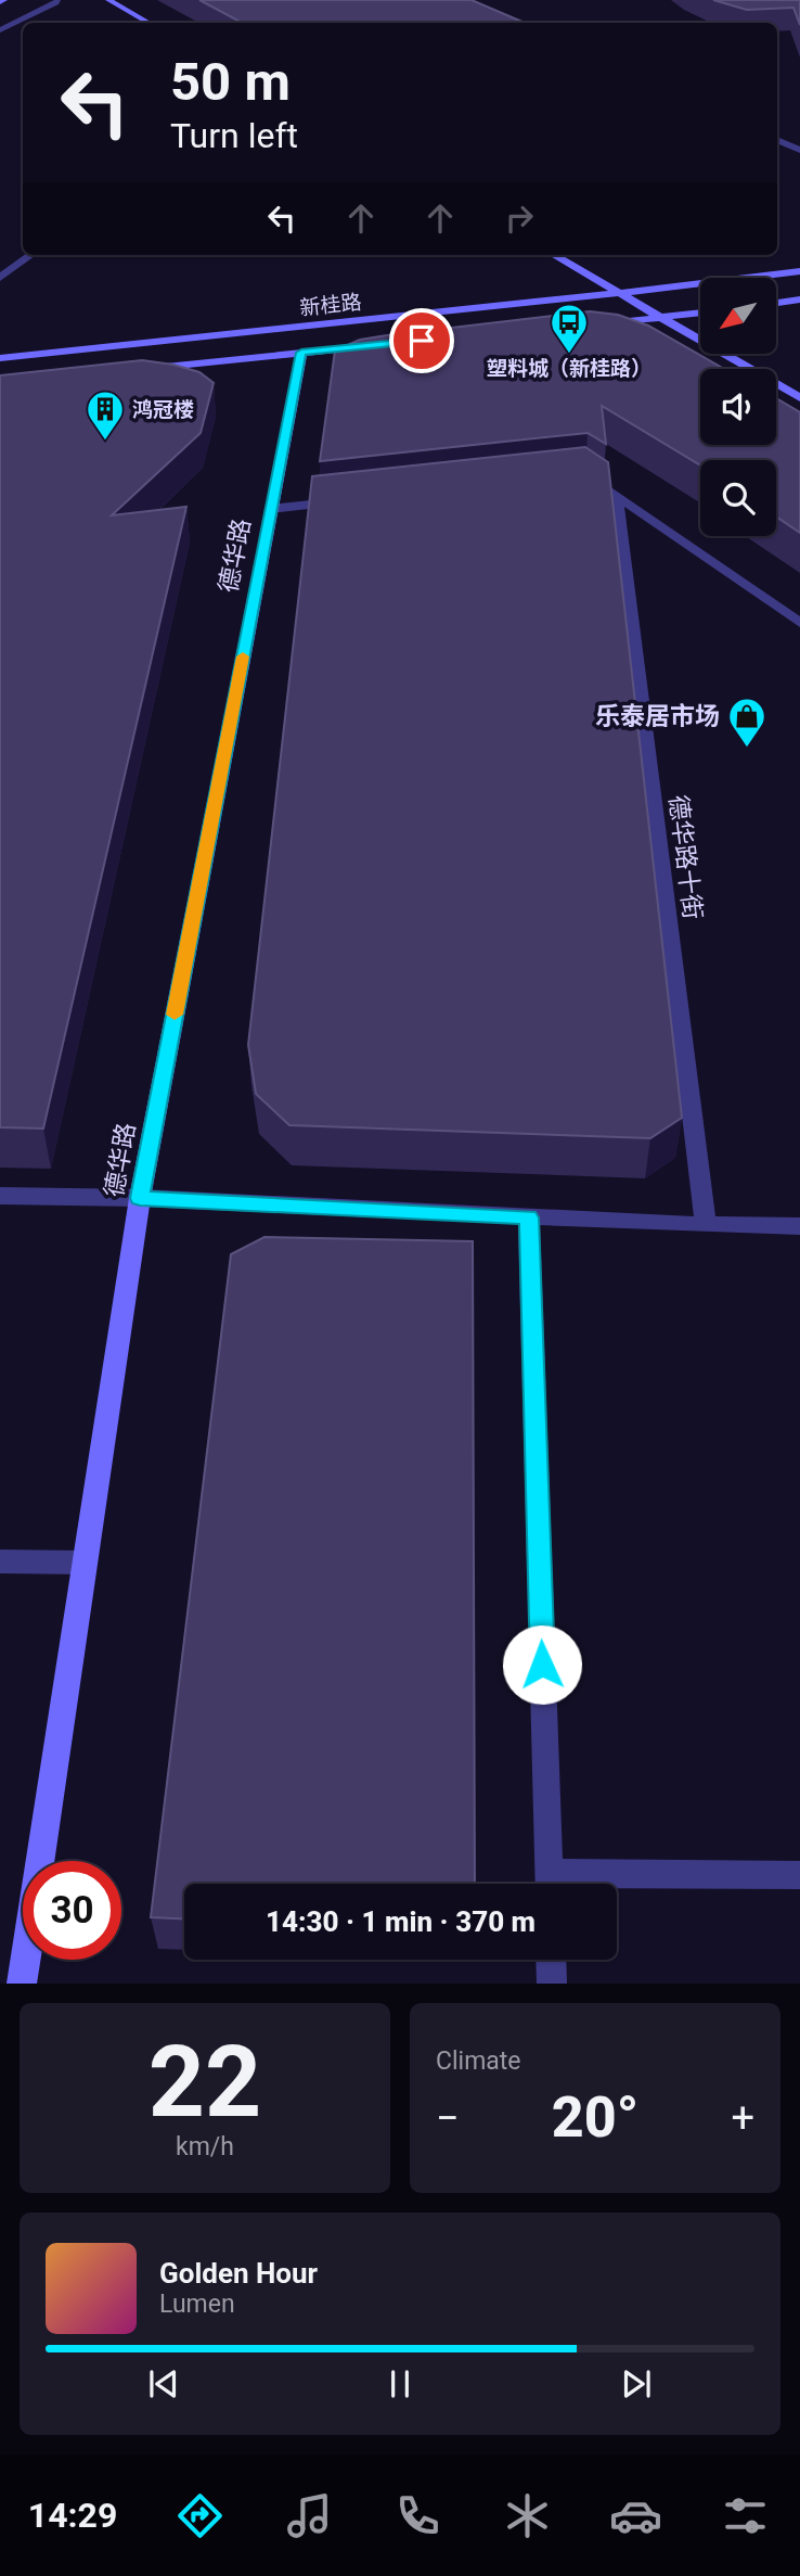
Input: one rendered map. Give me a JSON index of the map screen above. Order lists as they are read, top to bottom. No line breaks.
{"streets":{"street":["新桂路","德华路","德华路十街"]},"crossings":[["新桂路","德华路"]],"places":{"bus stop":["塑料城（新桂路）"],"building":["鸿冠楼"],"shop":["乐泰居市场"]},"north":"bottom left","page":{"turn":["50 m","Turn left"],"limit":"30","trip":"14:30 · 1 min · 370 m","tile":[["22","km/h"],"Climate"],"heat":["−","20°","+"],"song":["Golden Hour","Lumen"],"tabs":"14:29"}}
